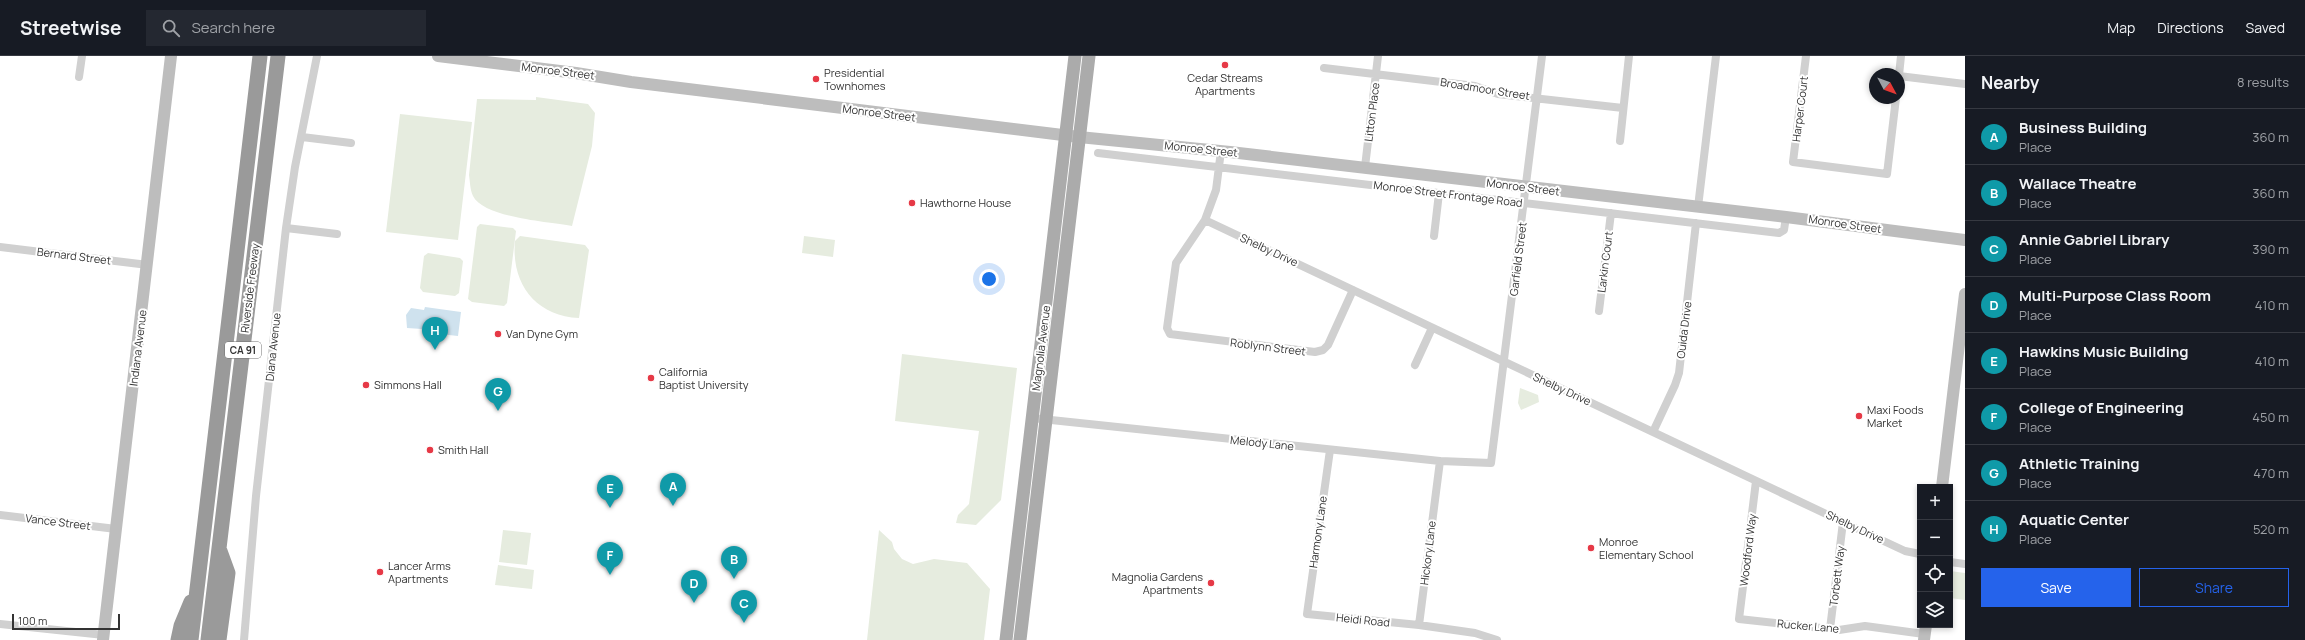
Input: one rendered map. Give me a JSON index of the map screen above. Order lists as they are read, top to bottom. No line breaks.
{"streets":{"highway":["Riverside Freeway","CA 91"],"main road":["Magnolia Avenue"],"street":["Monroe Street","Broadmoor Street","Harper Court","Litton Place","Monroe Street Frontage Road","Shelby Drive","Bernard Street","Garfield Street","Larkin Court","Ouida Drive","Diana Avenue","Roblynn Street","Indiana Avenue","Melody Lane","Vance Street","Harmony Lane","Woodford Way","Hickory Lane","Torbett Way","Heidi Road","Rucker Lane"]},"crossings":[["Monroe Street","Litton Place"],["Monroe Street","Monroe Street Frontage Road"],["Monroe Street","Garfield Street"],["Monroe Street","Magnolia Avenue"],["Broadmoor Street","Litton Place"],["Broadmoor Street","Garfield Street"],["Monroe Street Frontage Road","Garfield Street"],["Monroe Street Frontage Road","Larkin Court"],["Monroe Street Frontage Road","Ouida Drive"],["Shelby Drive","Garfield Street"],["Shelby Drive","Ouida Drive"],["Shelby Drive","Roblynn Street"],["Shelby Drive","Woodford Way"],["Shelby Drive","Torbett Way"],["Bernard Street","Indiana Avenue"],["Garfield Street","Melody Lane"],["Indiana Avenue","Vance Street"],["Magnolia Avenue","Melody Lane"],["Melody Lane","Harmony Lane"],["Melody Lane","Hickory Lane"],["Harmony Lane","Heidi Road"],["Woodford Way","Rucker Lane"],["Hickory Lane","Heidi Road"],["Torbett Way","Rucker Lane"]],"places":["Cedar Streams Apartments","Presidential Townhomes","Hawthorne House","Van Dyne Gym","California Baptist University","Simmons Hall","Maxi Foods Market","Smith Hall","Monroe Elementary School","Lancer Arms Apartments","Magnolia Gardens Apartments"],"scale_bar":"100 m","north":"bottom right","page":{"header":"Streetwise","search":"Search here","nav":["Map","Directions","Saved"],"heading":["Nearby","8 results"],"list":[{"mark":"A","name":"Business Building","note":"Place","value":"360 m"},{"mark":"B","name":"Wallace Theatre","note":"Place","value":"360 m"},{"mark":"C","name":"Annie Gabriel Library","note":"Place","value":"390 m"},{"mark":"D","name":"Multi-Purpose Class Room","note":"Place","value":"410 m"},{"mark":"E","name":"Hawkins Music Building","note":"Place","value":"410 m"},{"mark":"F","name":"College of Engineering","note":"Place","value":"450 m"},{"mark":"G","name":"Athletic Training","note":"Place","value":"470 m"},{"mark":"H","name":"Aquatic Center","note":"Place","value":"520 m"}],"pins":["H","G","A","E","F","B","D","C"],"map_buttons":["+","−"],"buttons":["Save","Share"],"scale":"100 m"}}
